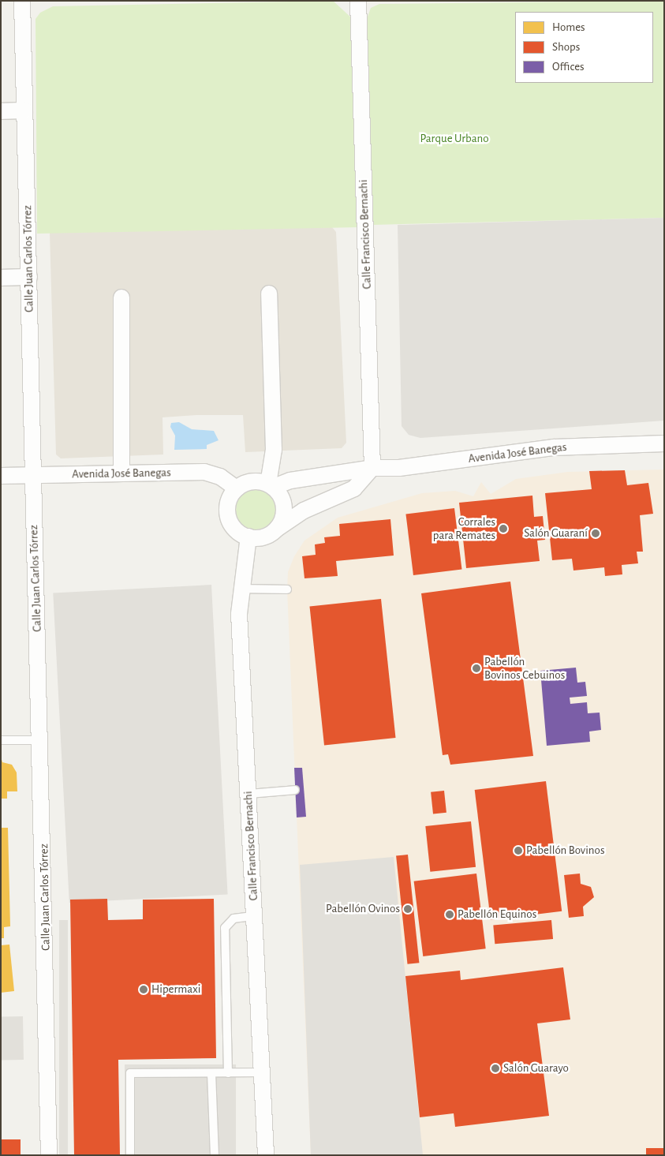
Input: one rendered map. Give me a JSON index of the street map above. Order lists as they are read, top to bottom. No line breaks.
{"streets":{"street":["Calle Francisco Bernachi","Calle Juan Carlos Tórrez","Avenida José Banegas"]},"crossings":[["Calle Francisco Bernachi","Avenida José Banegas"],["Calle Juan Carlos Tórrez","Avenida José Banegas"]],"parks":["Parque Urbano"],"places":["Corrales para Remates","Salón Guaraní","Pabellón Bovinos Cebuinos","Pabellón Bovinos","Pabellón Ovinos","Pabellón Equinos","Hipermaxi","Salón Guarayo"],"legend":["Homes","Shops","Offices"]}
